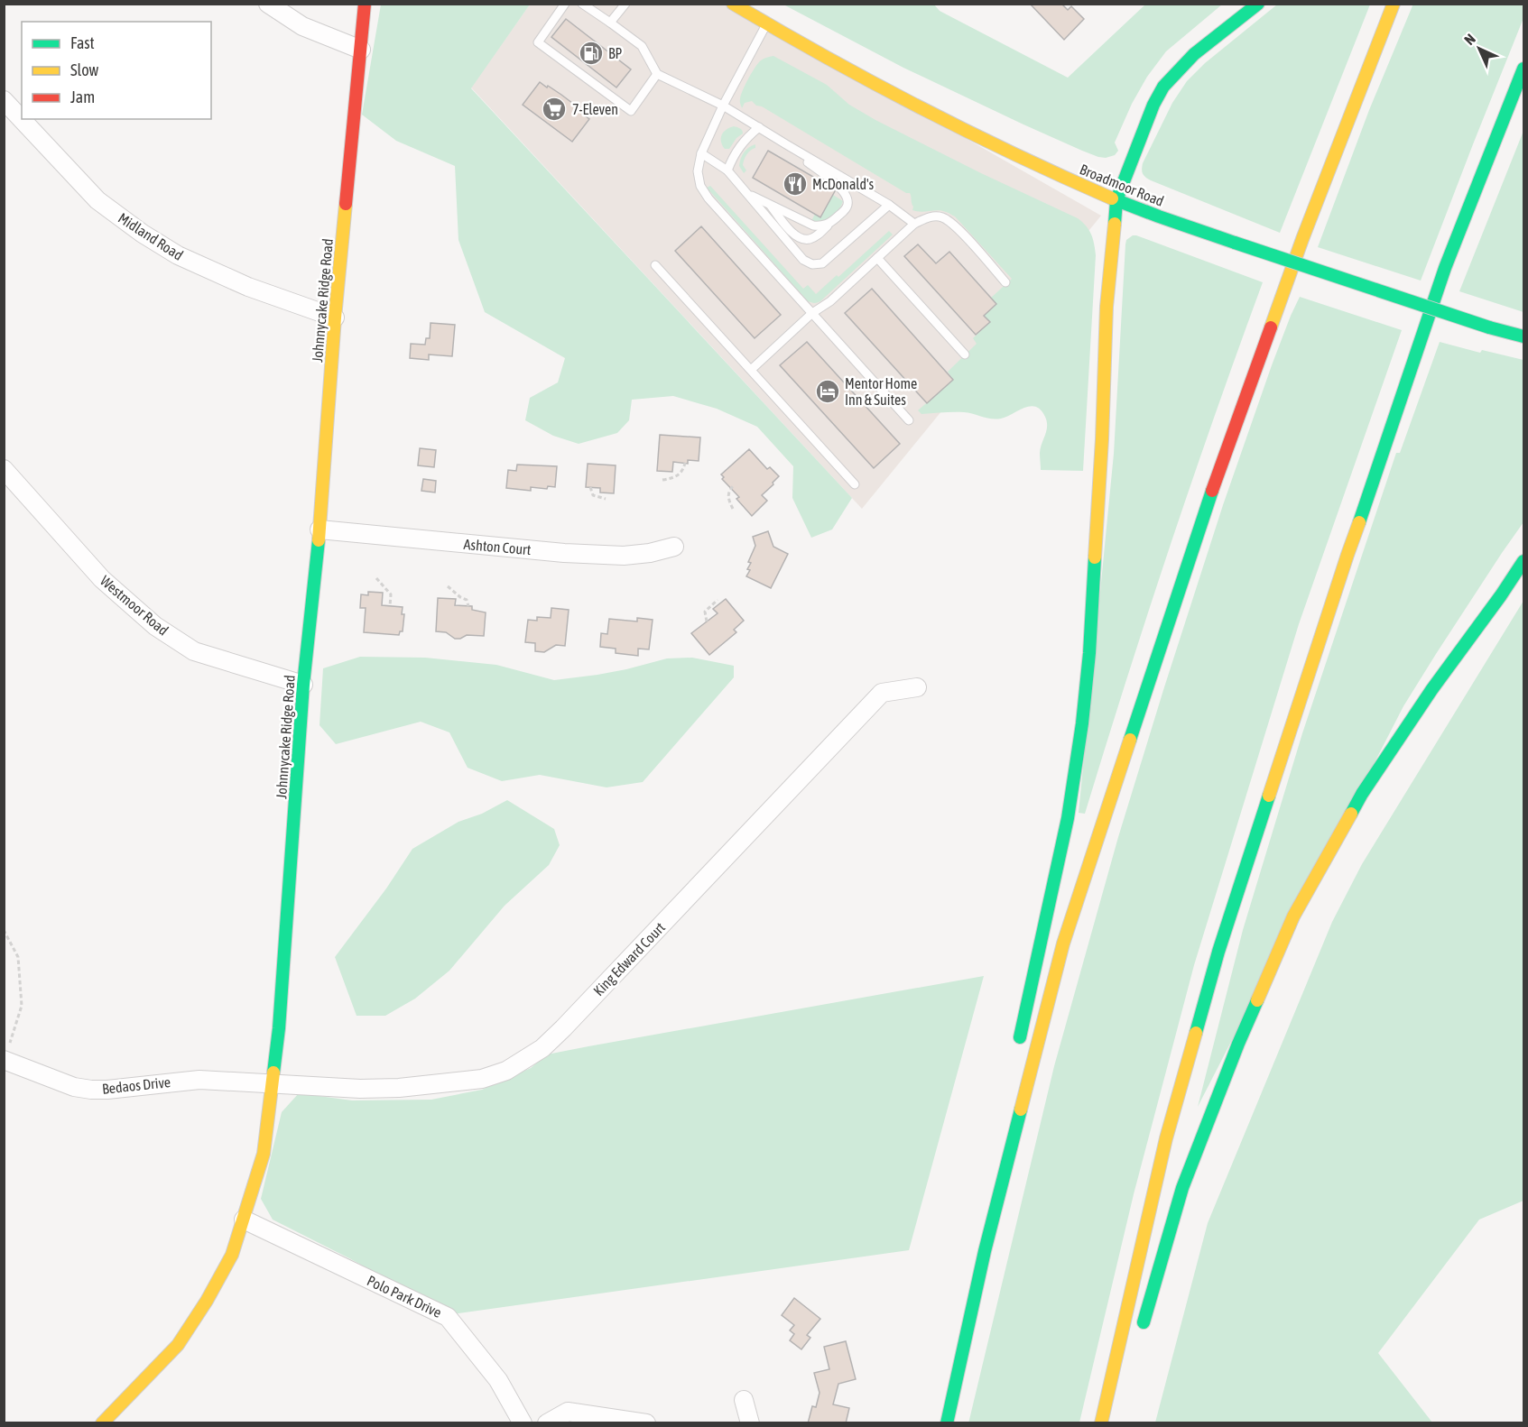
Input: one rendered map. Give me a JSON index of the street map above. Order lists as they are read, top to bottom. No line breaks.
{"streets":{"main road":["Broadmoor Road","Johnnycake Ridge Road"],"street":["Midland Road","Ashton Court","Westmoor Road","King Edward Court","Bedaos Drive","Polo Park Drive"]},"crossings":[["Midland Road","Johnnycake Ridge Road"],["Johnnycake Ridge Road","Ashton Court"],["Johnnycake Ridge Road","Westmoor Road"],["Johnnycake Ridge Road","King Edward Court"],["Johnnycake Ridge Road","Bedaos Drive"],["Johnnycake Ridge Road","Polo Park Drive"],["King Edward Court","Bedaos Drive"]],"places":{"fuel station":["BP"],"supermarket":["7-Eleven"],"restaurant":["McDonald's"],"hotel":["Mentor Home Inn & Suites"]},"legend":["Fast","Slow","Jam"],"north":"top left"}
